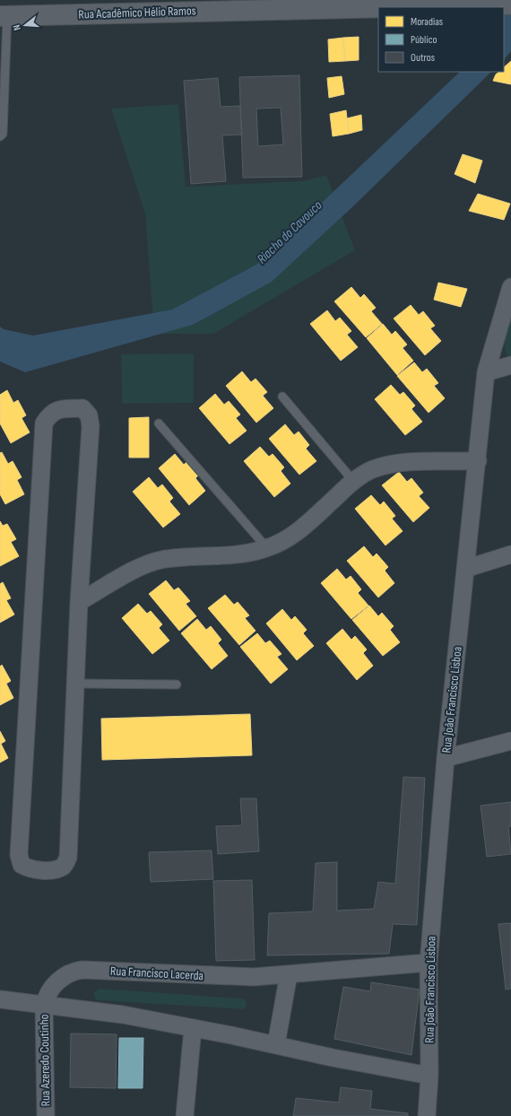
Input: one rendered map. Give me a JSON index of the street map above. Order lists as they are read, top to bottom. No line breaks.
{"streets":{"street":["Rua Acadêmico Hélio Ramos","Rua João Francisco Lisboa","Rua Francisco Lacerda","Rua Azeredo Coutinho"]},"crossings":[["Rua João Francisco Lisboa","Rua Francisco Lacerda"],["Rua Francisco Lacerda","Rua Azeredo Coutinho"]],"water":["Riacho do Cavouco"],"legend":["Moradias","Público","Outros"],"north":"left"}
